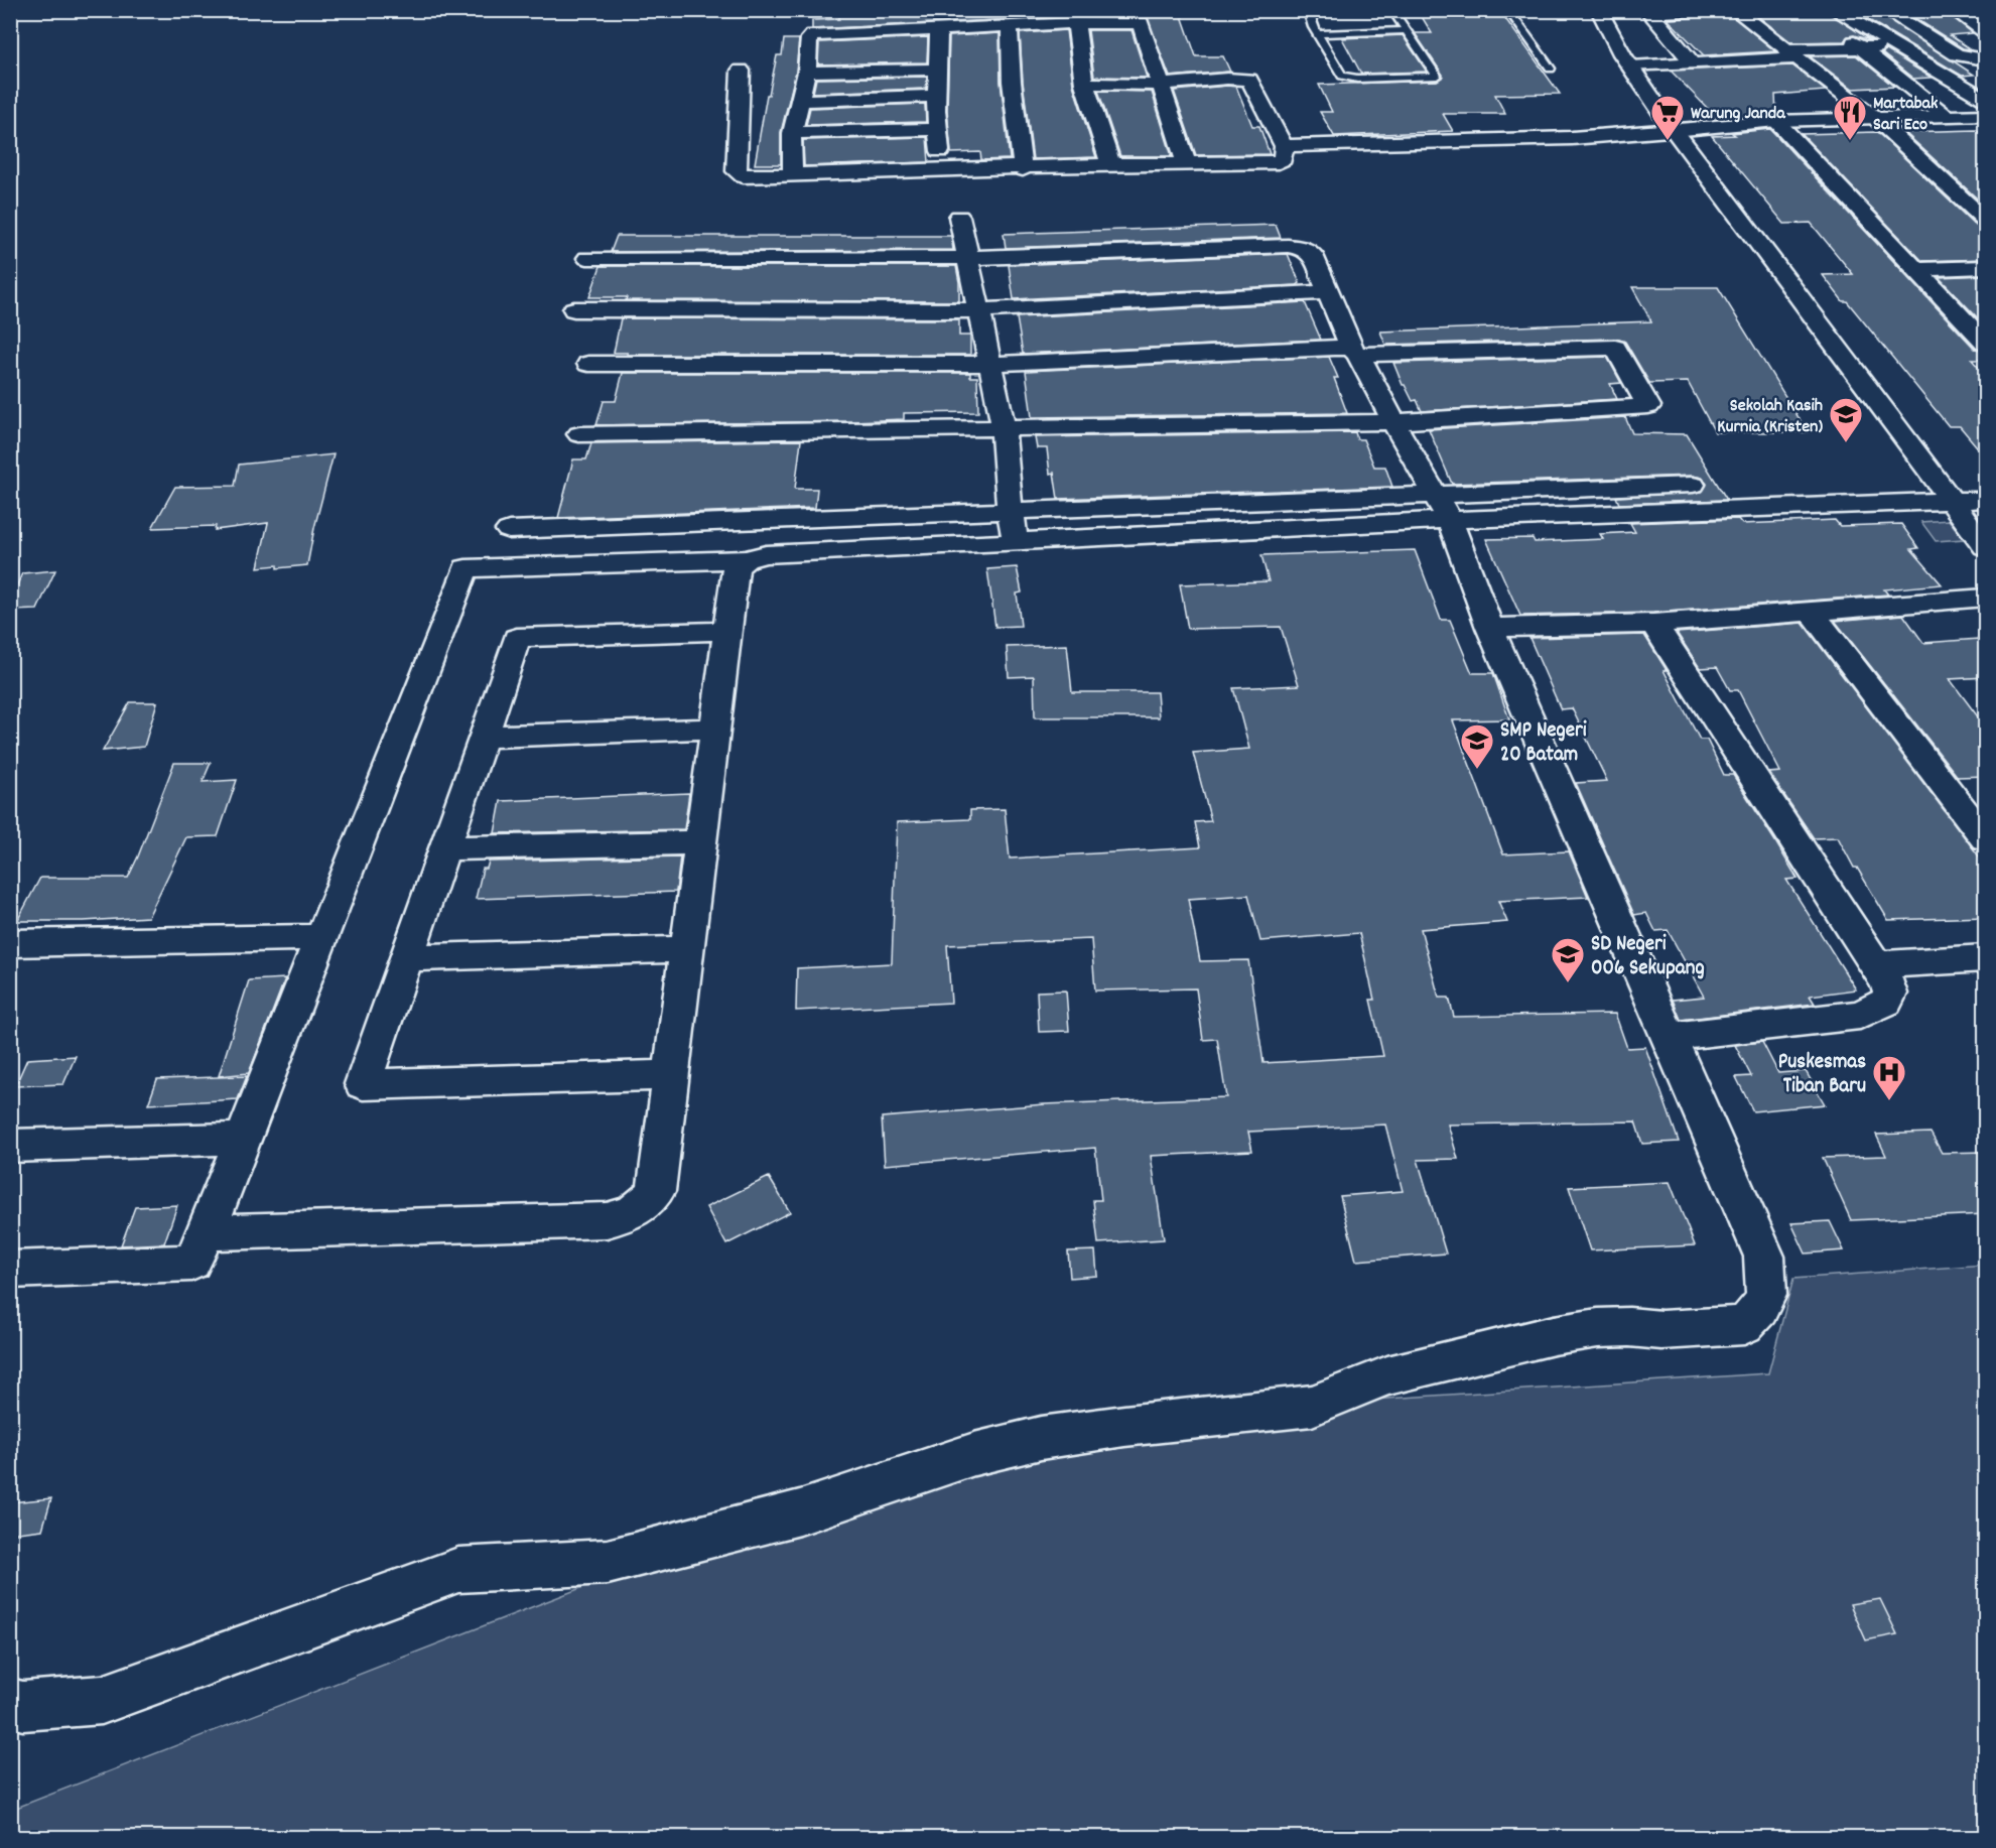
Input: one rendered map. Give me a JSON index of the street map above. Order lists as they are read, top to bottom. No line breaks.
{"places":{"supermarket":["Warung Janda"],"restaurant":["Martabak Sari Eco"],"school or university":["Sekolah Kasih Kurnia (Kristen)","SMP Negeri 20 Batam","SD Negeri 006 Sekupang"],"hospital":["Puskesmas Tiban Baru"]}}
